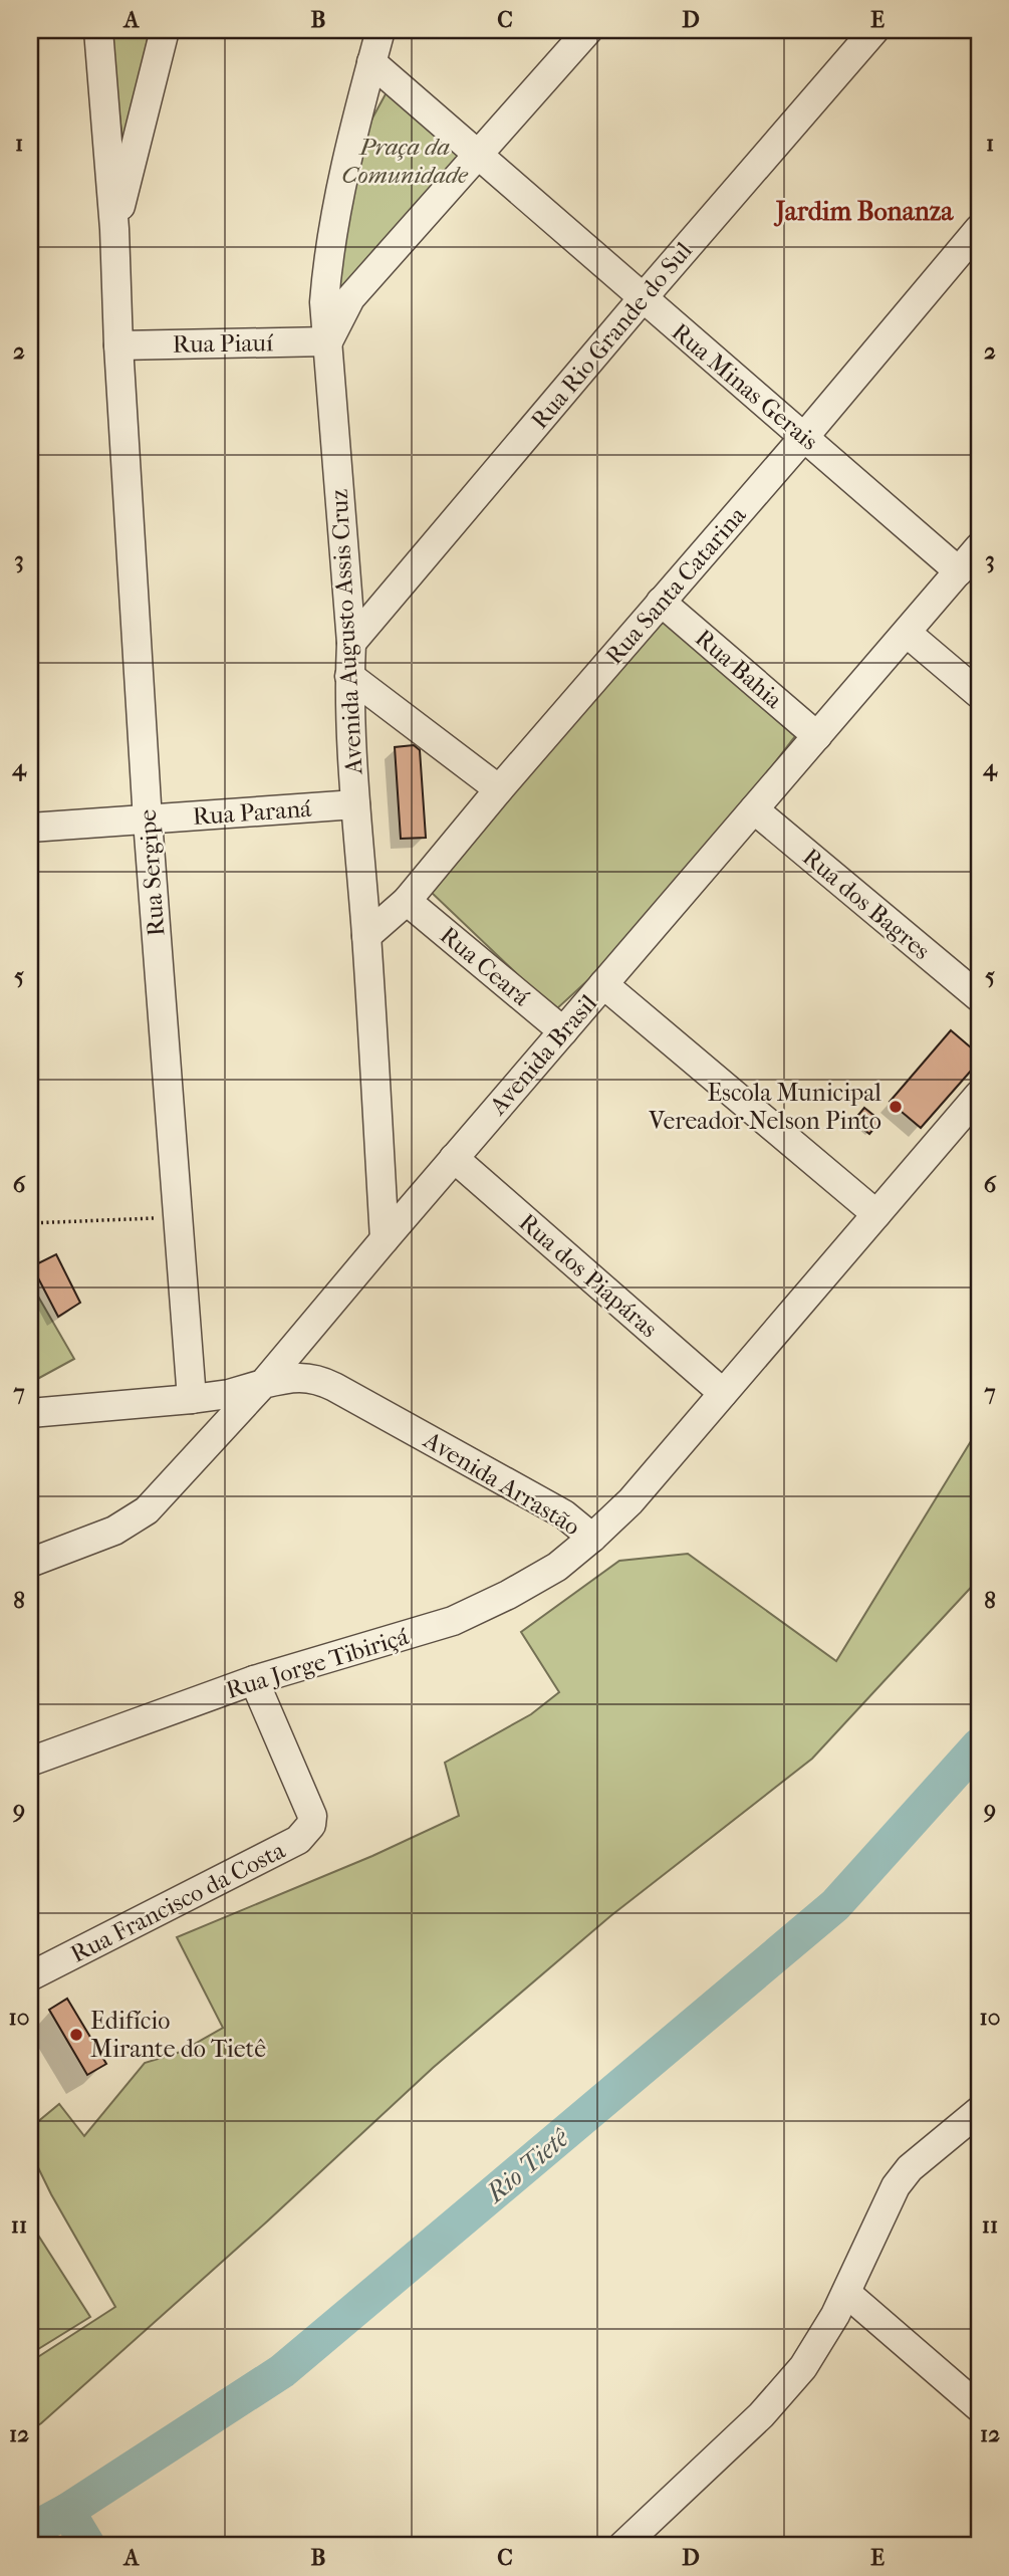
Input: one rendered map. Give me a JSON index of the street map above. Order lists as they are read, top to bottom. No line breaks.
{"streets":{"street":["Rua Rio Grande do Sul","Rua Piauí","Rua Minas Gerais","Rua Santa Catarina","Avenida Augusto Assis Cruz","Rua Bahia","Rua Paraná","Rua Sergipe","Rua dos Bagres","Rua Ceará","Avenida Brasil","Rua dos Piapáras","Avenida Arrastão","Rua Jorge Tibiriçá","Rua Francisco da Costa"]},"crossings":[["Rua Rio Grande do Sul","Rua Minas Gerais"],["Rua Rio Grande do Sul","Avenida Augusto Assis Cruz"],["Rua Piauí","Avenida Augusto Assis Cruz"],["Rua Piauí","Rua Sergipe"],["Rua Minas Gerais","Rua Santa Catarina"],["Rua Minas Gerais","Avenida Augusto Assis Cruz"],["Rua Minas Gerais","Avenida Brasil"],["Rua Santa Catarina","Avenida Augusto Assis Cruz"],["Rua Santa Catarina","Rua Bahia"],["Rua Santa Catarina","Rua Ceará"],["Avenida Augusto Assis Cruz","Rua Paraná"],["Avenida Augusto Assis Cruz","Avenida Brasil"],["Rua Bahia","Avenida Brasil"],["Rua Paraná","Rua Sergipe"],["Rua dos Bagres","Avenida Brasil"],["Rua Ceará","Avenida Brasil"],["Avenida Brasil","Rua dos Piapáras"],["Avenida Brasil","Avenida Arrastão"],["Rua dos Piapáras","Avenida Arrastão"],["Avenida Arrastão","Rua Jorge Tibiriçá"],["Rua Jorge Tibiriçá","Rua Francisco da Costa"]],"districts":["Jardim Bonanza"],"water":["Rio Tietê"],"parks":["Praça da Comunidade"],"places":["Escola Municipal Vereador Nelson Pinto","Edifício Mirante do Tietê"],"grid":{"columns":["A","B","C","D","E"],"rows":["1","2","3","4","5","6","7","8","9","10","11","12"]}}
